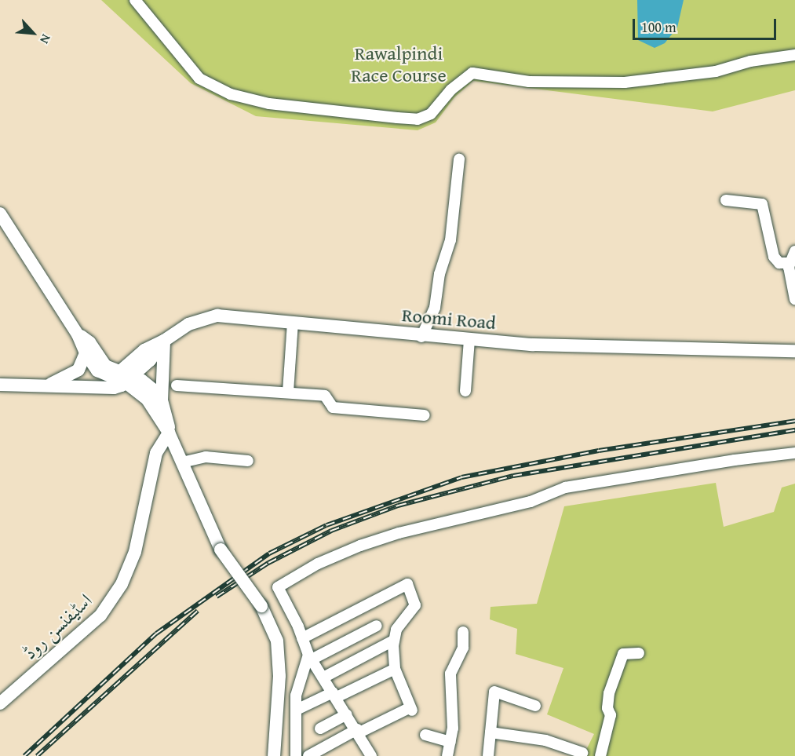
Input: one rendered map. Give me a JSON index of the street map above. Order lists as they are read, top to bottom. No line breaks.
{"streets":{"street":["Roomi Road","اسٹیفنسن روڈ"]},"parks":["Rawalpindi Race Course"],"scale_bar":"100 m","north":"bottom right"}
